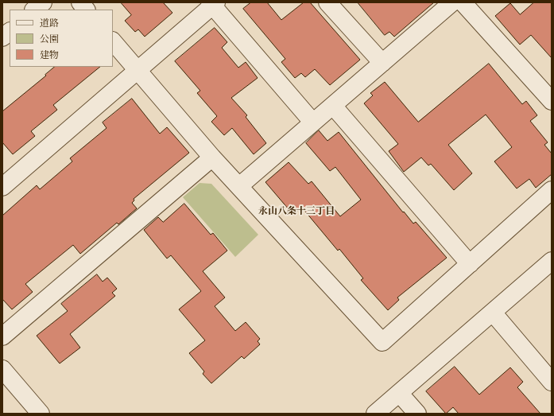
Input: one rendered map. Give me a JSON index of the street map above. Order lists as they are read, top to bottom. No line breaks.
{"districts":["永山八条十三丁目"],"legend":["道路","公園","建物"]}
